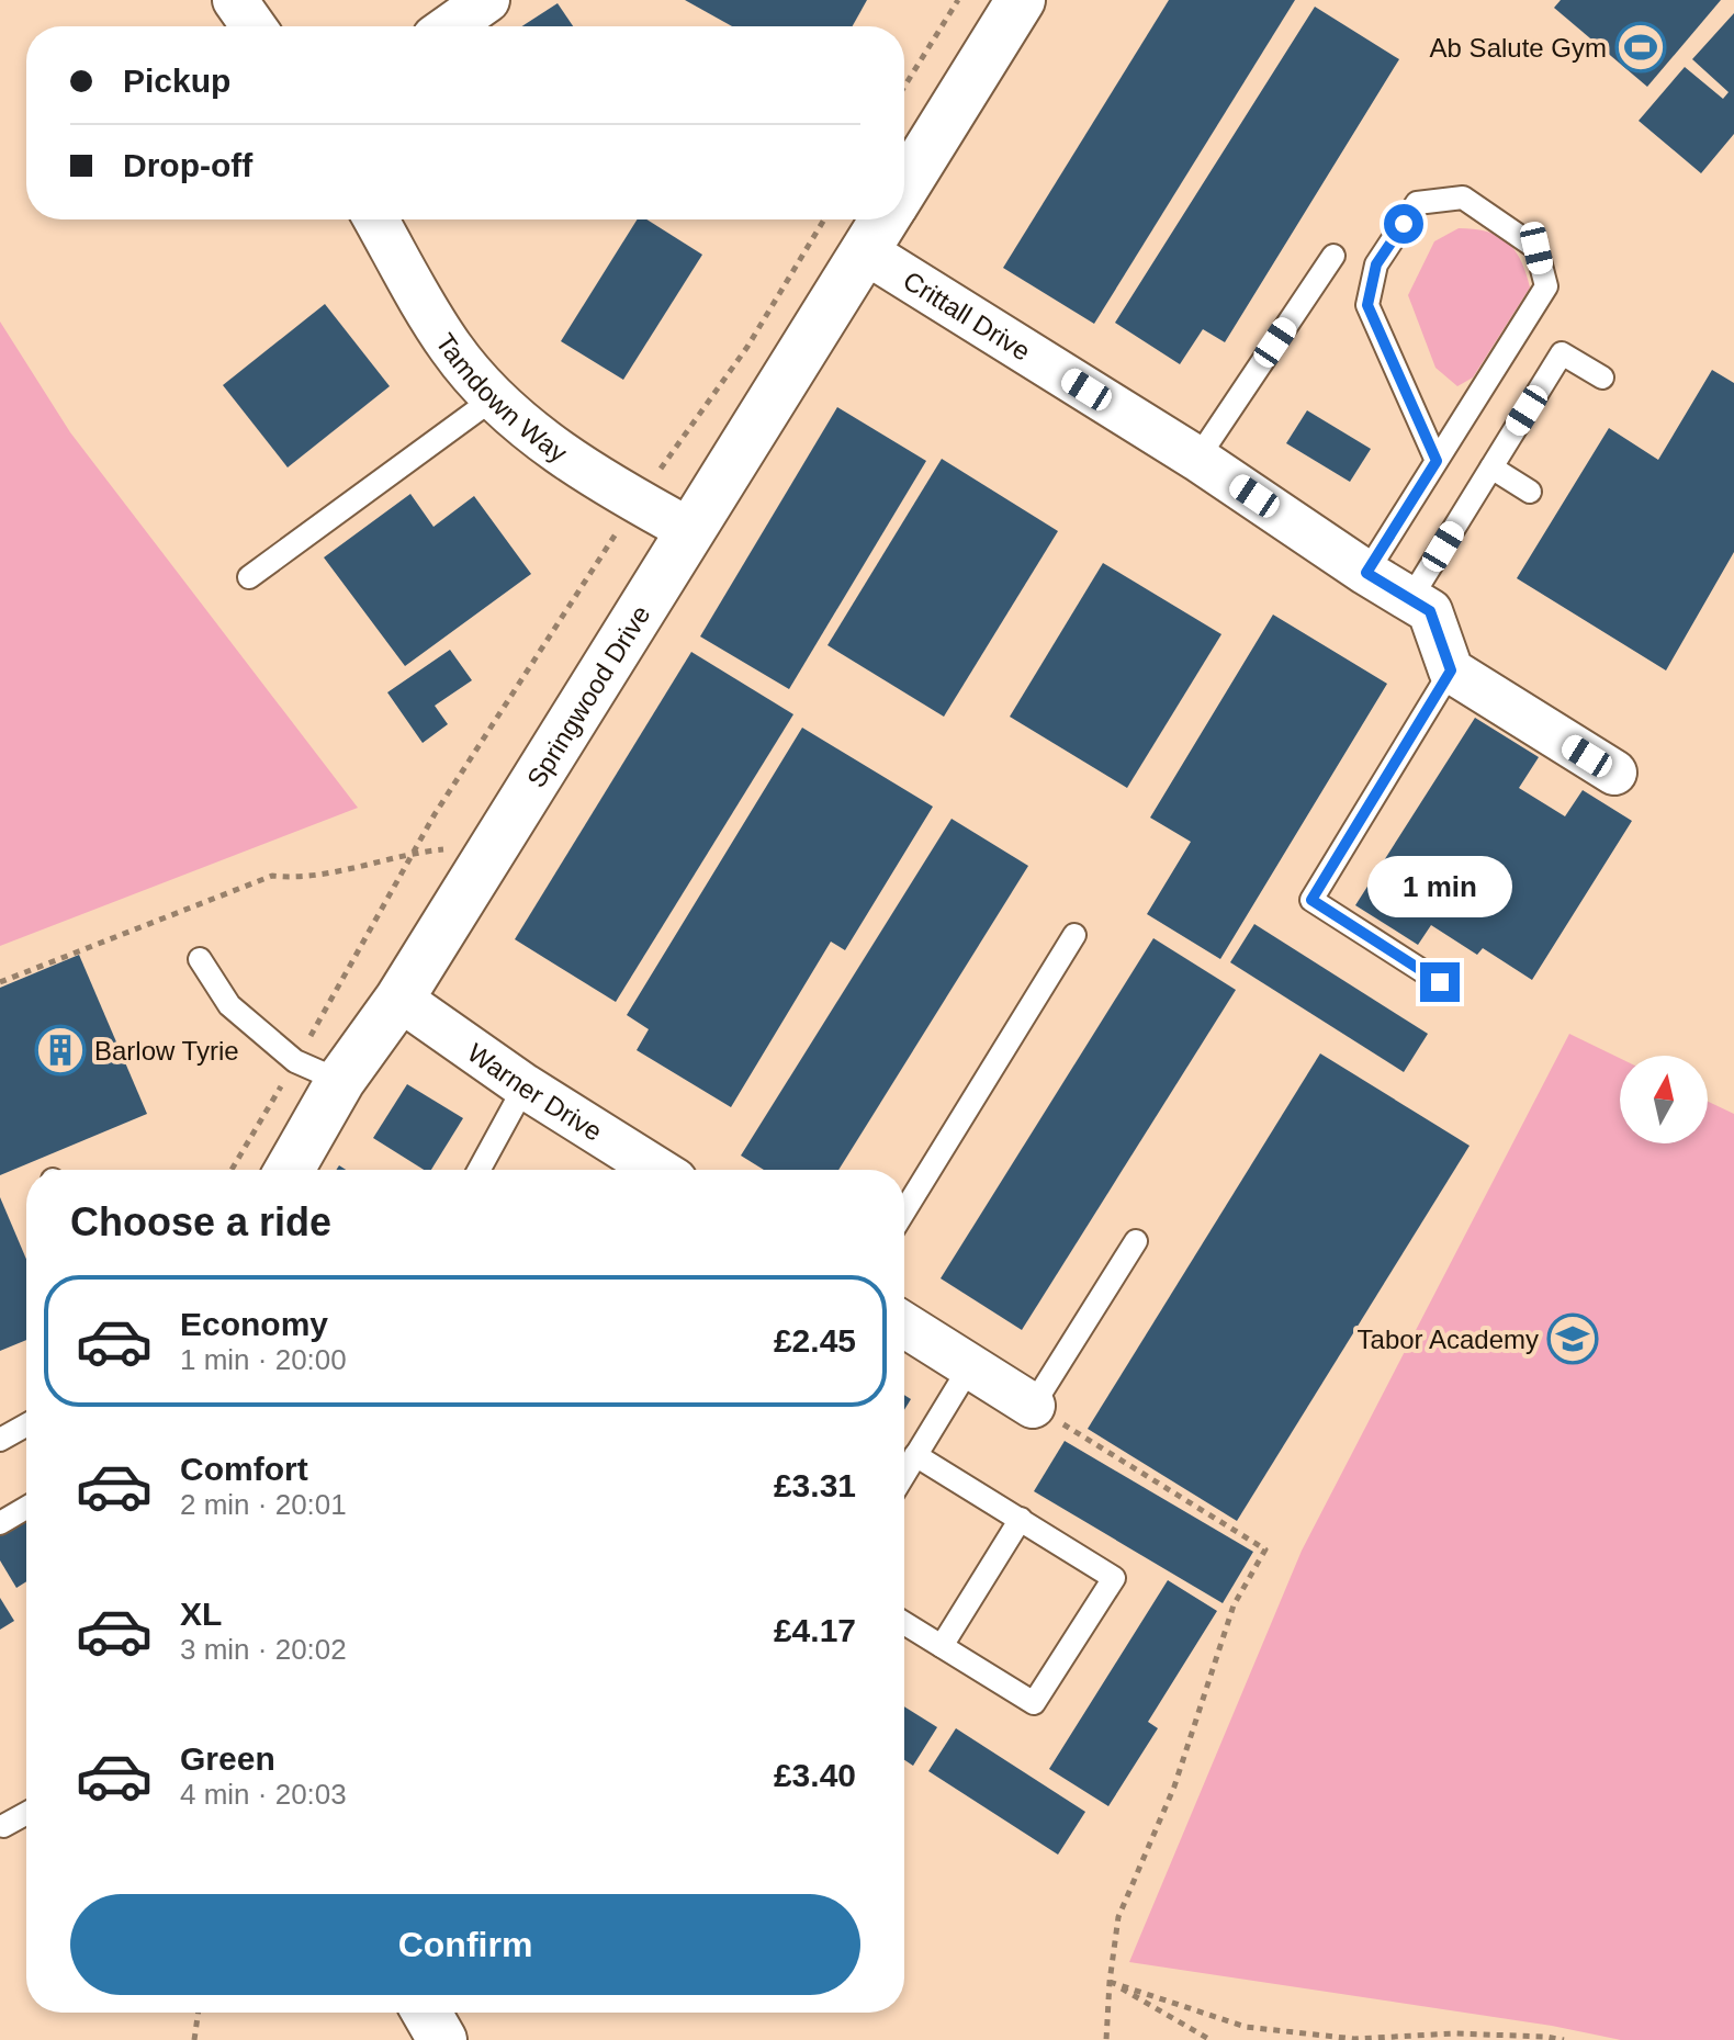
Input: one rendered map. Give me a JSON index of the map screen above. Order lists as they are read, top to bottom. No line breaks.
{"streets":{"street":["Crittall Drive","Tamdown Way","Springwood Drive","Warner Drive"]},"crossings":[["Crittall Drive","Springwood Drive"],["Tamdown Way","Springwood Drive"],["Springwood Drive","Warner Drive"]],"places":{"sports":["Ab Salute Gym"],"building":["Barlow Tyrie"],"school or university":["Tabor Academy"]},"north":"top","page":{"banner":["Pickup","Drop-off"],"bubble":"1 min","heading":"Choose a ride","list":[{"name":"Economy","note":"1 min · 20:00","value":"£2.45"},{"name":"Comfort","note":"2 min · 20:01","value":"£3.31"},{"name":"XL","note":"3 min · 20:02","value":"£4.17"},{"name":"Green","note":"4 min · 20:03","value":"£3.40"}],"buttons":"Confirm"}}
